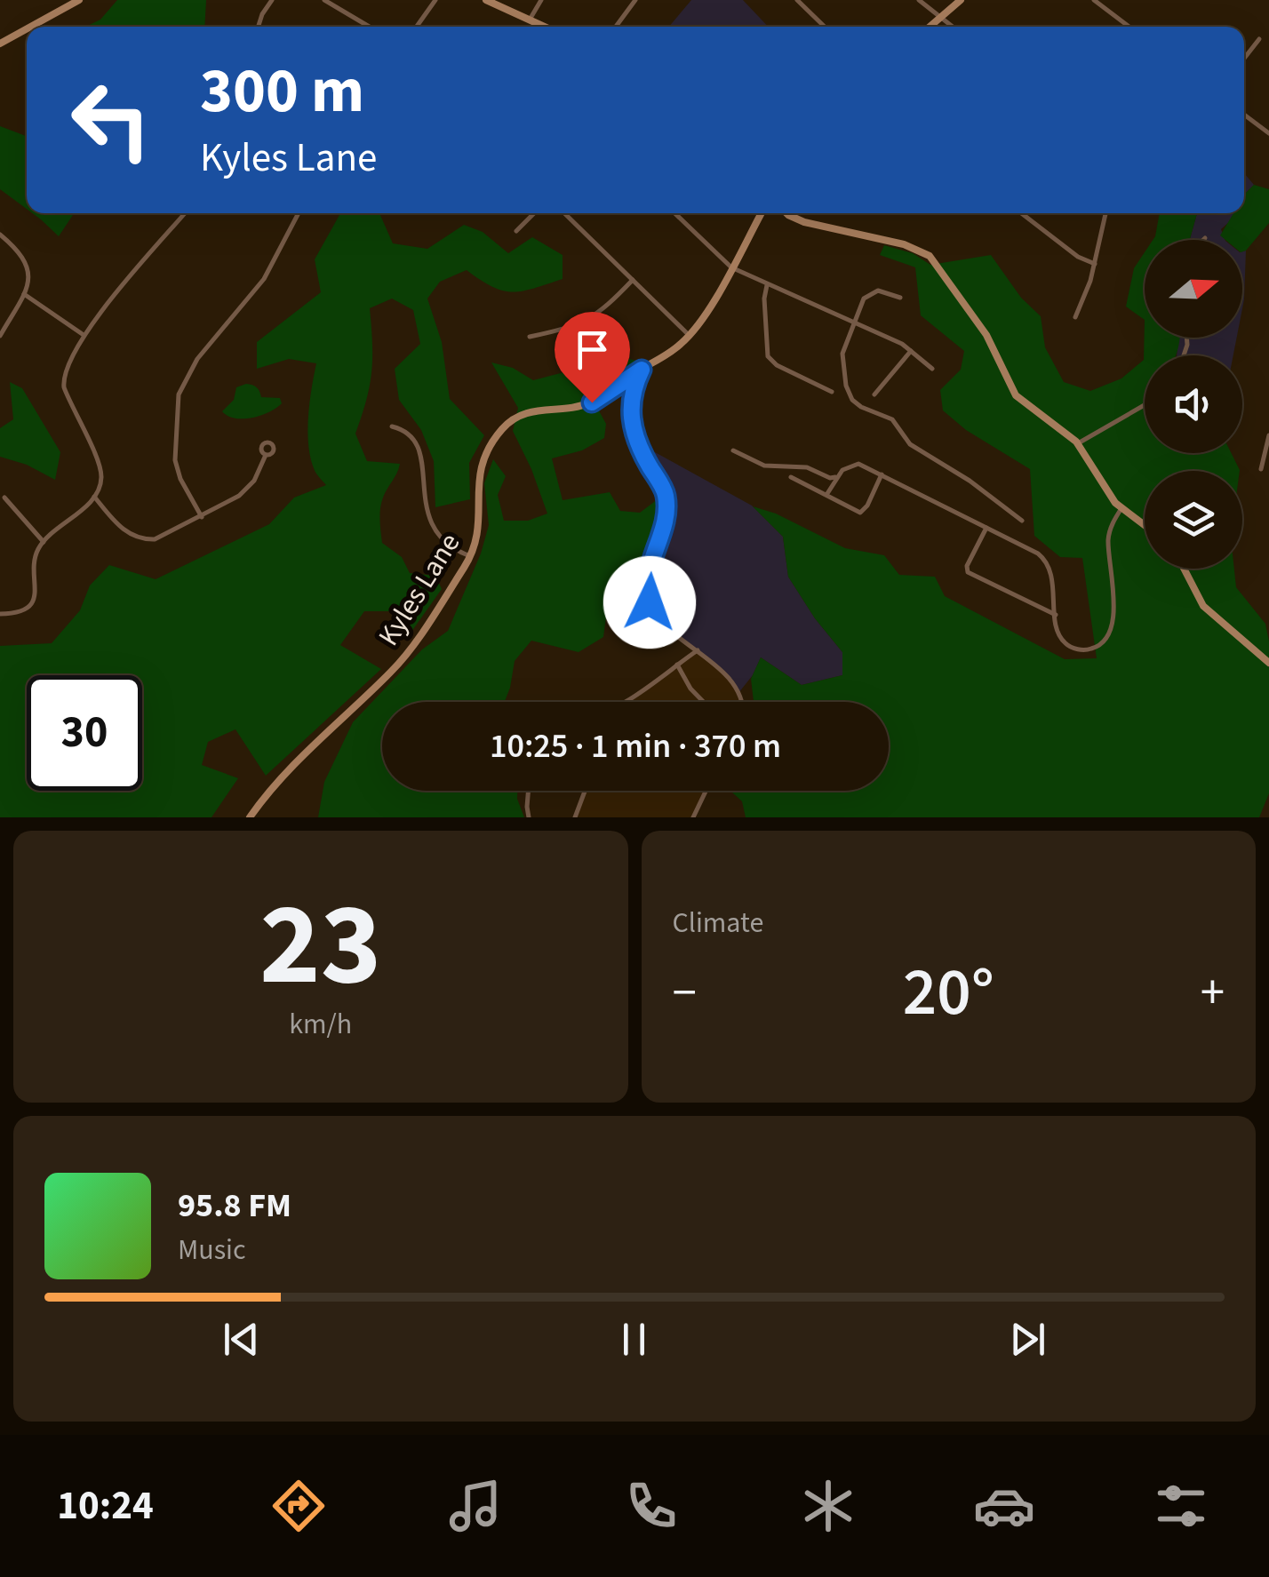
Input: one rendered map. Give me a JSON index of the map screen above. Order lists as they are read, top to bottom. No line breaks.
{"streets":{"main road":["Kyles Lane"]},"north":"right","page":{"turn":["300 m","Kyles Lane"],"limit":"30","trip":"10:25 · 1 min · 370 m","tile":[["23","km/h"],"Climate"],"heat":["−","20°","+"],"song":["95.8 FM","Music"],"tabs":"10:24"}}
